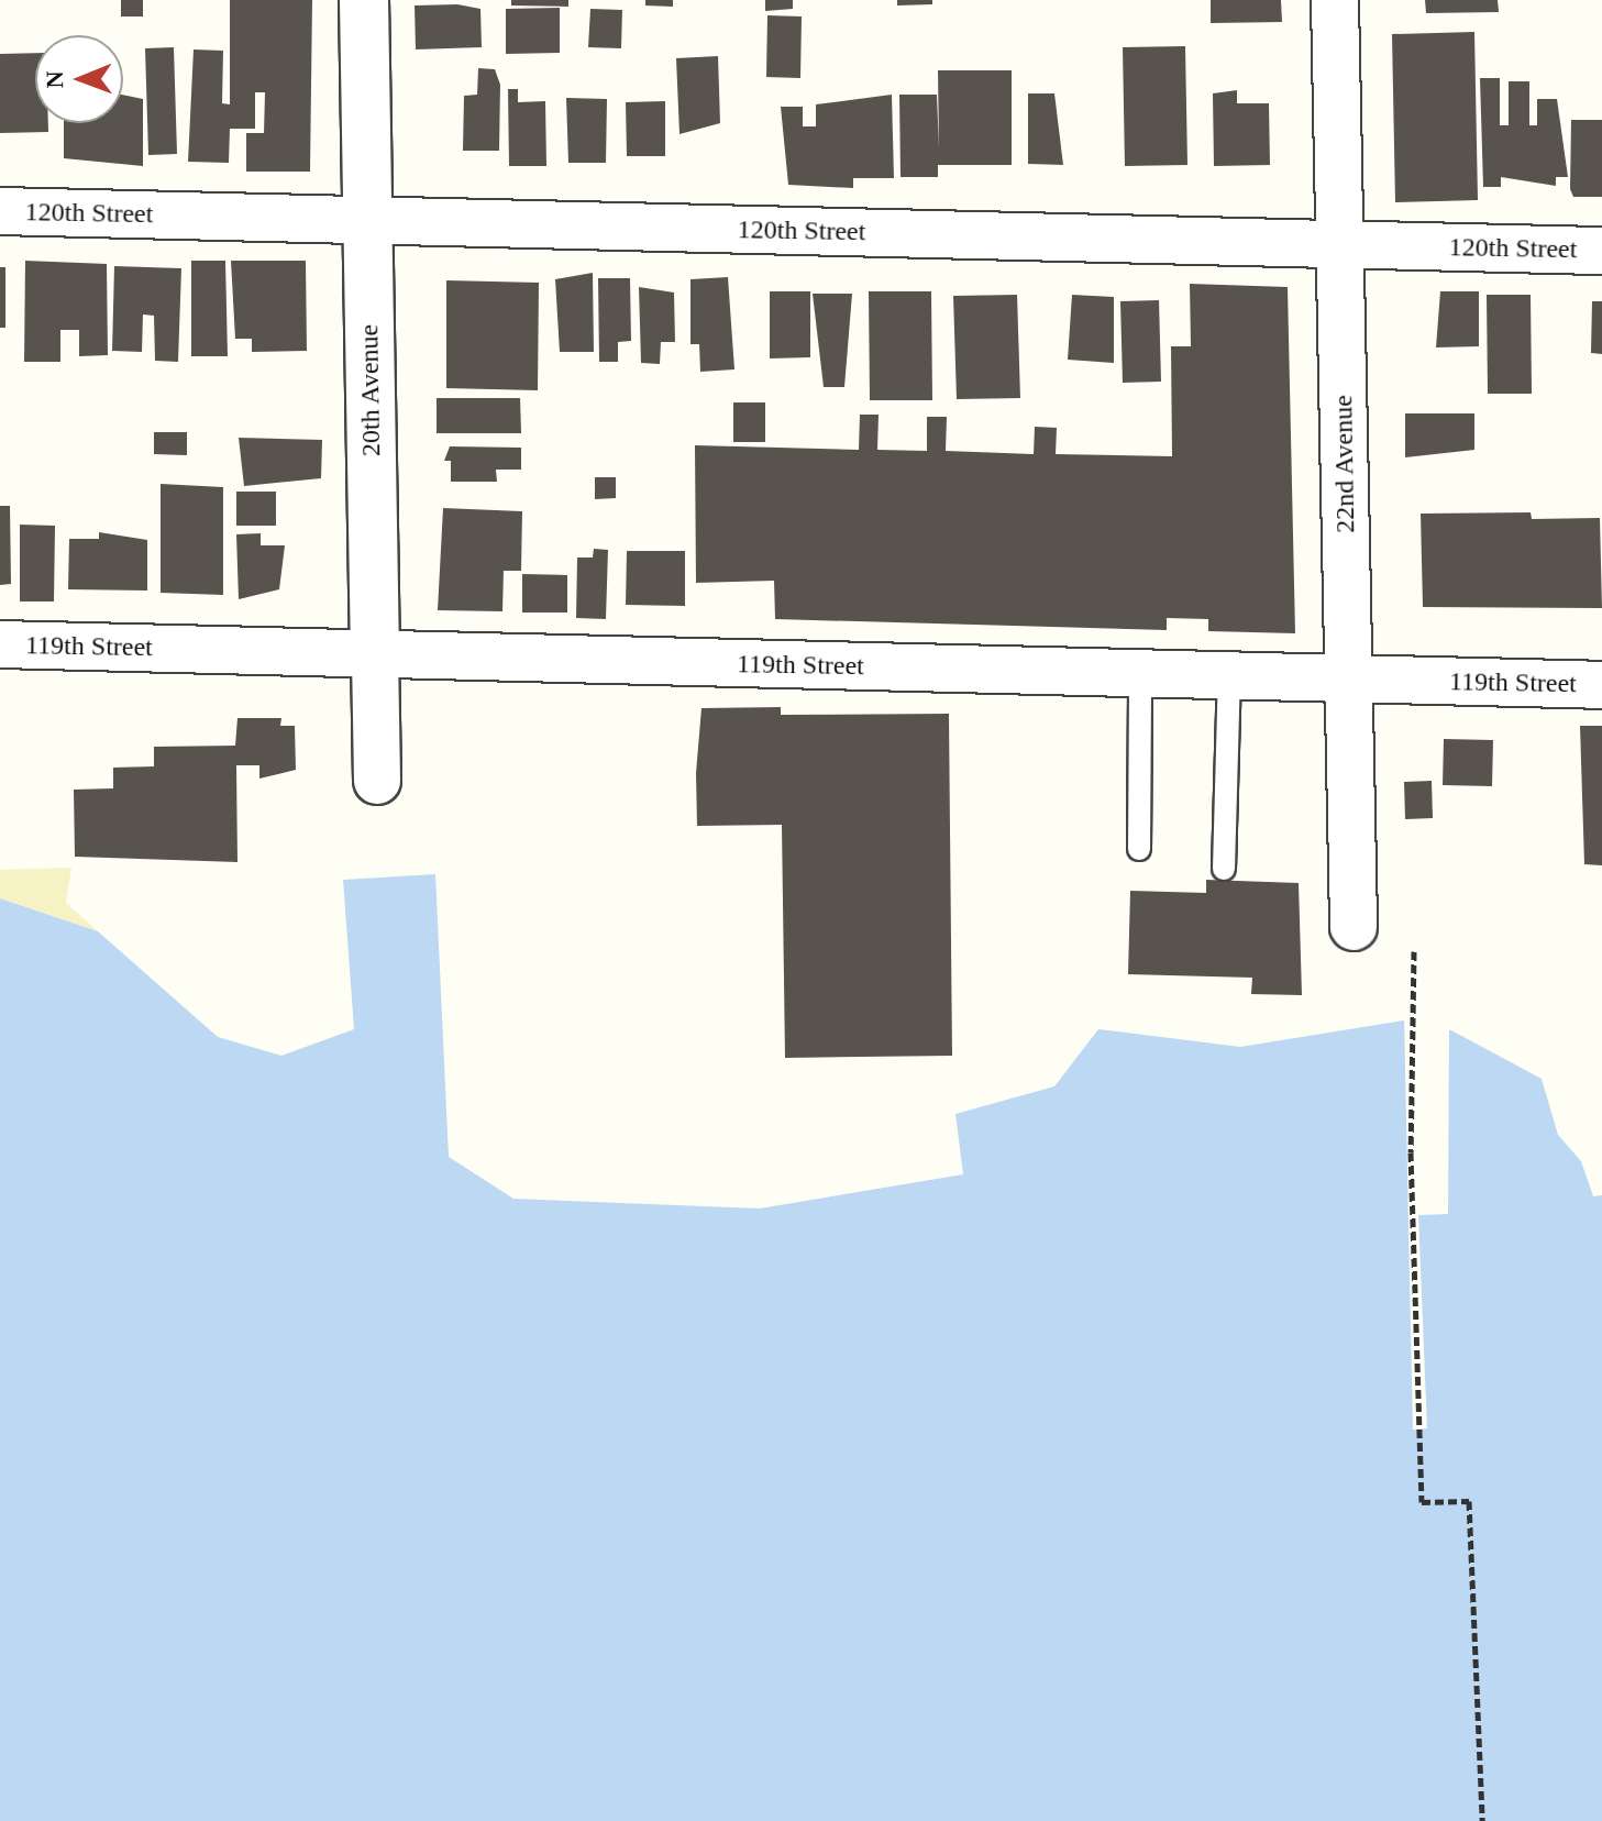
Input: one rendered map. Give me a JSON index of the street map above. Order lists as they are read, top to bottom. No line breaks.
{"streets":{"street":["120th Street","20th Avenue","22nd Avenue","119th Street"]},"crossings":[["120th Street","20th Avenue"],["120th Street","22nd Avenue"],["20th Avenue","119th Street"],["22nd Avenue","119th Street"]],"north":"left"}
